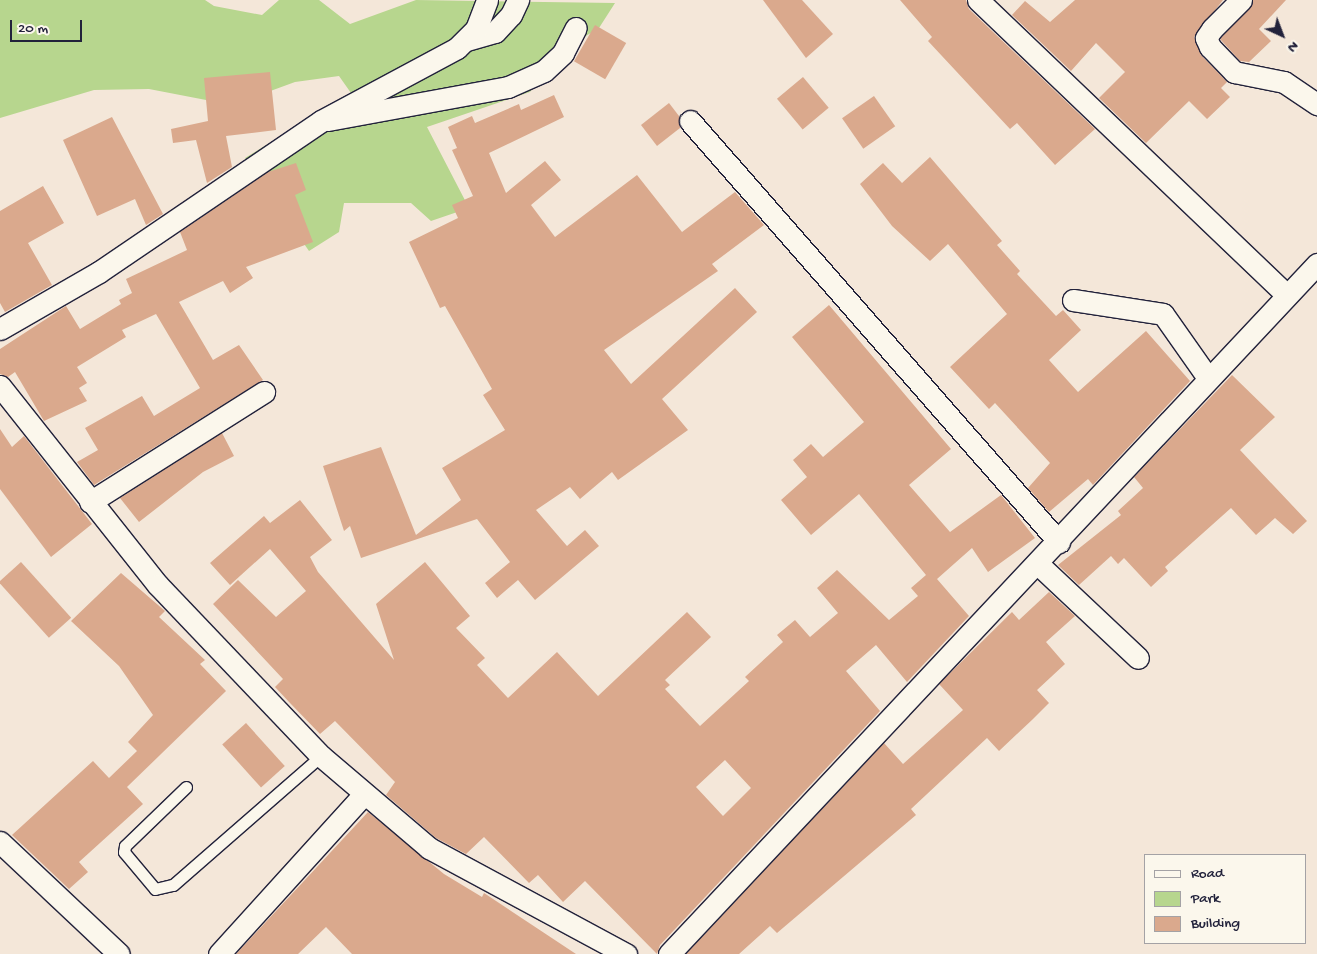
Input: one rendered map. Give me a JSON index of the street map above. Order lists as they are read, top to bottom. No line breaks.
{"legend":["Road","Park","Building"],"scale_bar":"20 m","north":"bottom right"}
